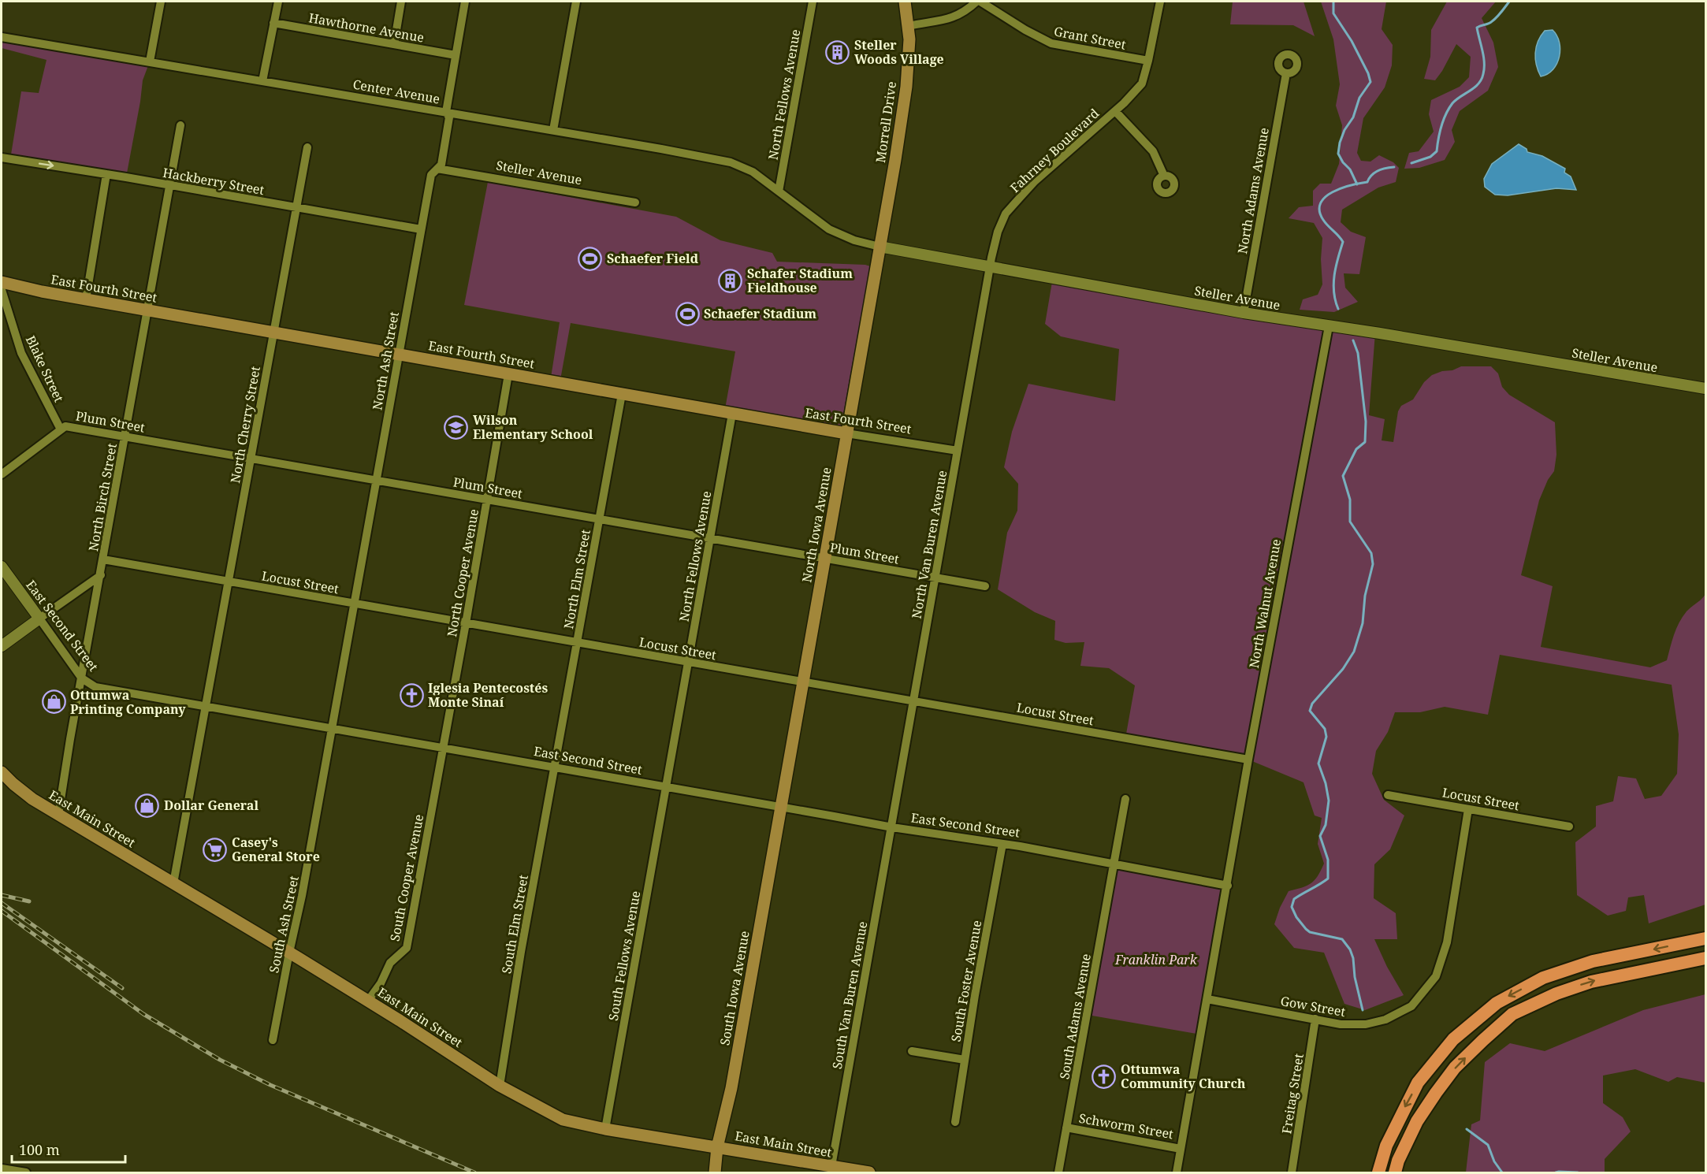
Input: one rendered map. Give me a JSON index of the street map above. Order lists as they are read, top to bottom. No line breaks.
{"streets":{"main road":["Morrell Drive","East Fourth Street","North Iowa Avenue","East Main Street","South Iowa Avenue"],"street":["Hawthorne Avenue","Grant Street","Center Avenue","North Fellows Avenue","Fahrney Boulevard","Steller Avenue","Hackberry Street","North Adams Avenue","North Ash Street","Blake Street","Plum Street","North Cherry Street","North Birch Street","North Van Buren Avenue","North Cooper Avenue","North Elm Street","Locust Street","North Walnut Avenue","East Second Street","South Cooper Avenue","South Ash Street","South Elm Street","South Fellows Avenue","South Foster Avenue","South Van Buren Avenue","Gow Street","South Adams Avenue","Freitag Street","Schworm Street"]},"crossings":[["Hawthorne Avenue","North Ash Street"],["Grant Street","Fahrney Boulevard"],["Center Avenue","North Fellows Avenue"],["Center Avenue","Steller Avenue"],["Center Avenue","North Ash Street"],["North Fellows Avenue","Steller Avenue"],["North Fellows Avenue","East Fourth Street"],["North Fellows Avenue","Plum Street"],["North Fellows Avenue","Locust Street"],["North Fellows Avenue","East Second Street"],["North Fellows Avenue","South Fellows Avenue"],["Morrell Drive","Steller Avenue"],["Morrell Drive","North Iowa Avenue"],["Fahrney Boulevard","Steller Avenue"],["Fahrney Boulevard","North Van Buren Avenue"],["Steller Avenue","North Adams Avenue"],["Steller Avenue","North Ash Street"],["Steller Avenue","North Iowa Avenue"],["Steller Avenue","North Van Buren Avenue"],["Steller Avenue","North Walnut Avenue"],["Hackberry Street","North Ash Street"],["Hackberry Street","North Cherry Street"],["Hackberry Street","North Birch Street"],["East Fourth Street","North Ash Street"],["East Fourth Street","North Cherry Street"],["East Fourth Street","North Birch Street"],["East Fourth Street","North Iowa Avenue"],["East Fourth Street","North Van Buren Avenue"],["East Fourth Street","North Cooper Avenue"],["East Fourth Street","North Elm Street"],["North Ash Street","Plum Street"],["North Ash Street","Locust Street"],["North Ash Street","East Second Street"],["North Ash Street","South Ash Street"],["Blake Street","Plum Street"],["Plum Street","North Cherry Street"],["Plum Street","North Birch Street"],["Plum Street","North Iowa Avenue"],["Plum Street","North Van Buren Avenue"],["Plum Street","North Cooper Avenue"],["Plum Street","North Elm Street"],["North Cherry Street","Locust Street"],["North Cherry Street","East Second Street"],["North Cherry Street","East Main Street"],["North Birch Street","Locust Street"],["North Birch Street","East Second Street"],["North Birch Street","East Main Street"],["North Iowa Avenue","Locust Street"],["North Iowa Avenue","East Second Street"],["North Iowa Avenue","South Iowa Avenue"],["North Van Buren Avenue","Locust Street"],["North Van Buren Avenue","East Second Street"],["North Van Buren Avenue","South Van Buren Avenue"],["North Cooper Avenue","Locust Street"],["North Cooper Avenue","East Second Street"],["North Cooper Avenue","South Cooper Avenue"],["North Elm Street","Locust Street"],["North Elm Street","East Second Street"],["North Elm Street","South Elm Street"],["Locust Street","North Walnut Avenue"],["Locust Street","Gow Street"],["North Walnut Avenue","East Second Street"],["North Walnut Avenue","Gow Street"],["North Walnut Avenue","Schworm Street"],["East Second Street","South Cooper Avenue"],["East Second Street","South Ash Street"],["East Second Street","South Elm Street"],["East Second Street","South Fellows Avenue"],["East Second Street","South Foster Avenue"],["East Second Street","South Iowa Avenue"],["East Second Street","South Van Buren Avenue"],["East Second Street","South Adams Avenue"],["East Main Street","South Cooper Avenue"],["East Main Street","South Ash Street"],["East Main Street","South Elm Street"],["East Main Street","South Fellows Avenue"],["East Main Street","South Iowa Avenue"],["East Main Street","South Van Buren Avenue"],["Gow Street","Freitag Street"],["South Adams Avenue","Schworm Street"]],"parks":["Franklin Park"],"places":{"building":["Steller Woods Village","Schafer Stadium Fieldhouse"],"sports":["Schaefer Field","Schaefer Stadium"],"school or university":["Wilson Elementary School"],"church":["Iglesia Pentecostés Monte Sinaí","Ottumwa Community Church"],"shop":["Ottumwa Printing Company","Dollar General"],"supermarket":["Casey's General Store"]},"scale_bar":"100 m"}
